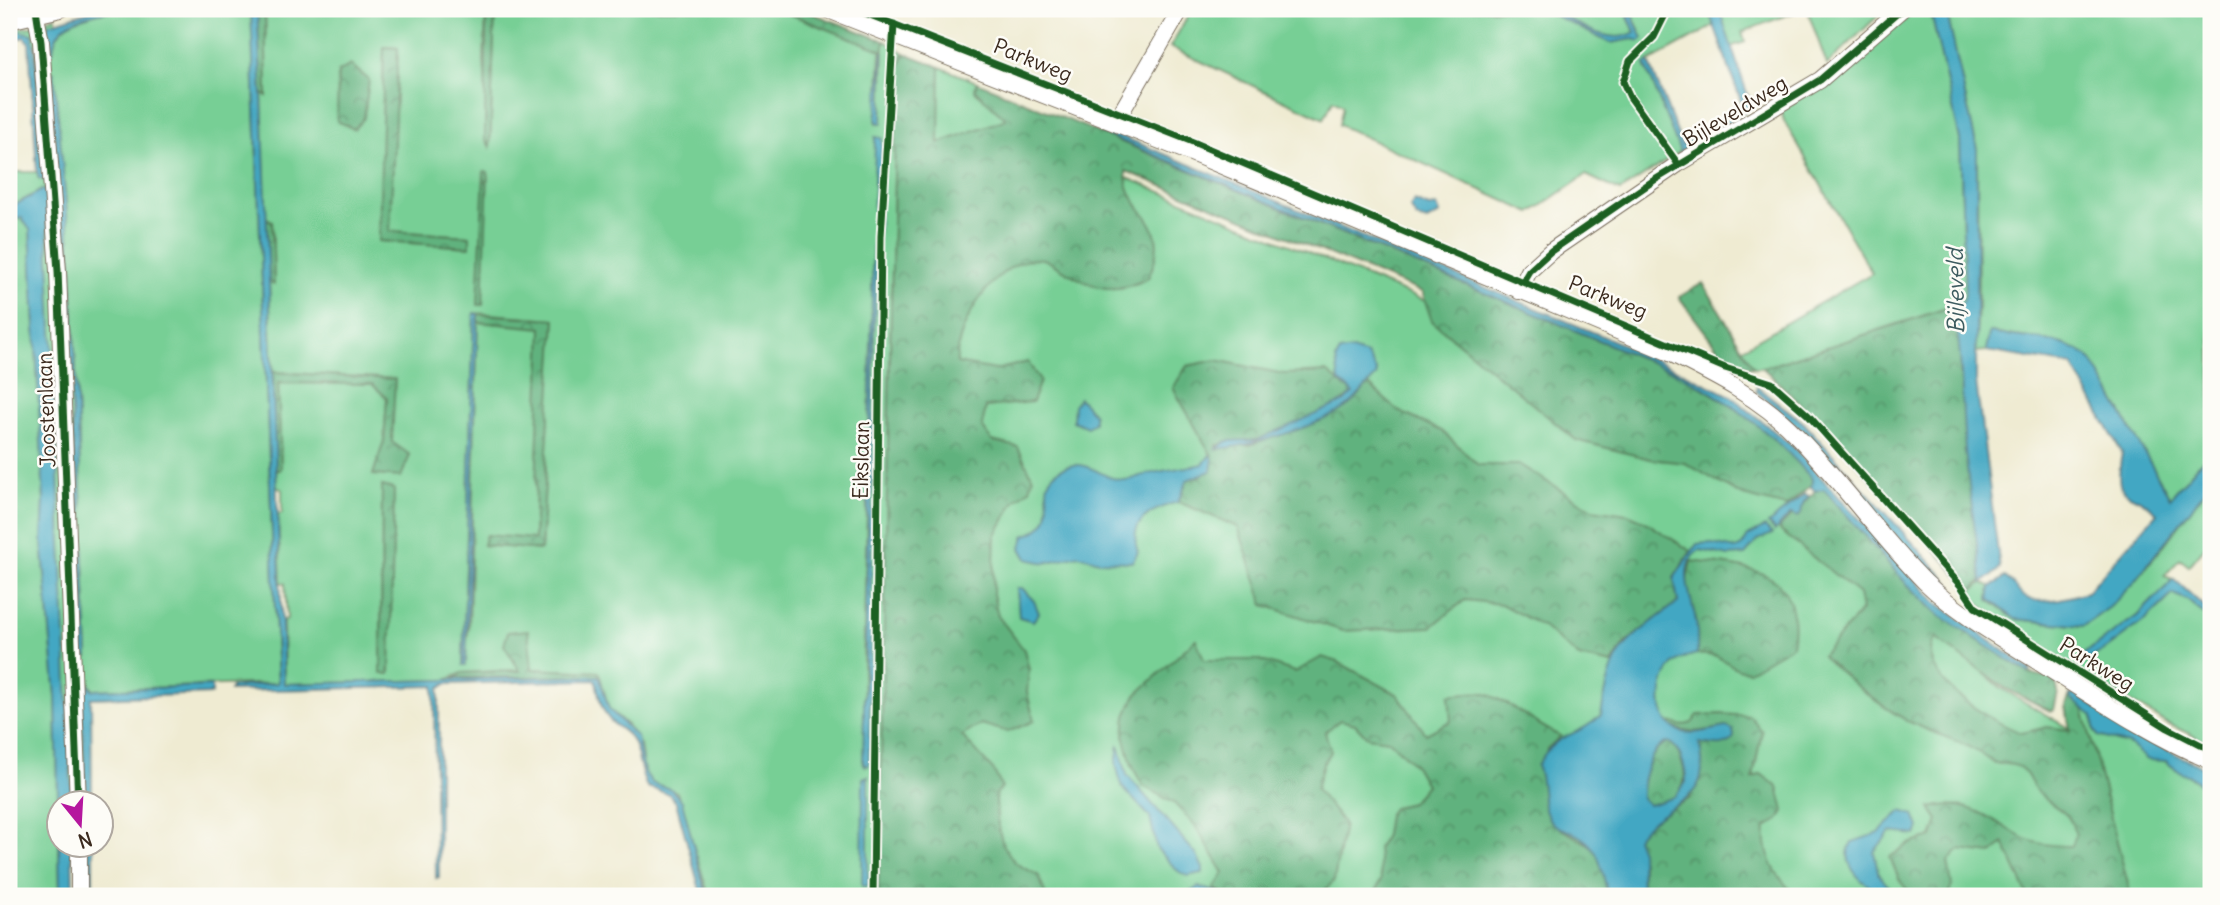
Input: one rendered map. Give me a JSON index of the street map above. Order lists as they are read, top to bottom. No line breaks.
{"streets":{"street":["Parkweg","Bijleveldweg","Joostenlaan"],"cycle path":["Eikslaan"]},"crossings":[["Parkweg","Bijleveldweg"]],"water":["Bijleveld"],"north":"bottom"}
